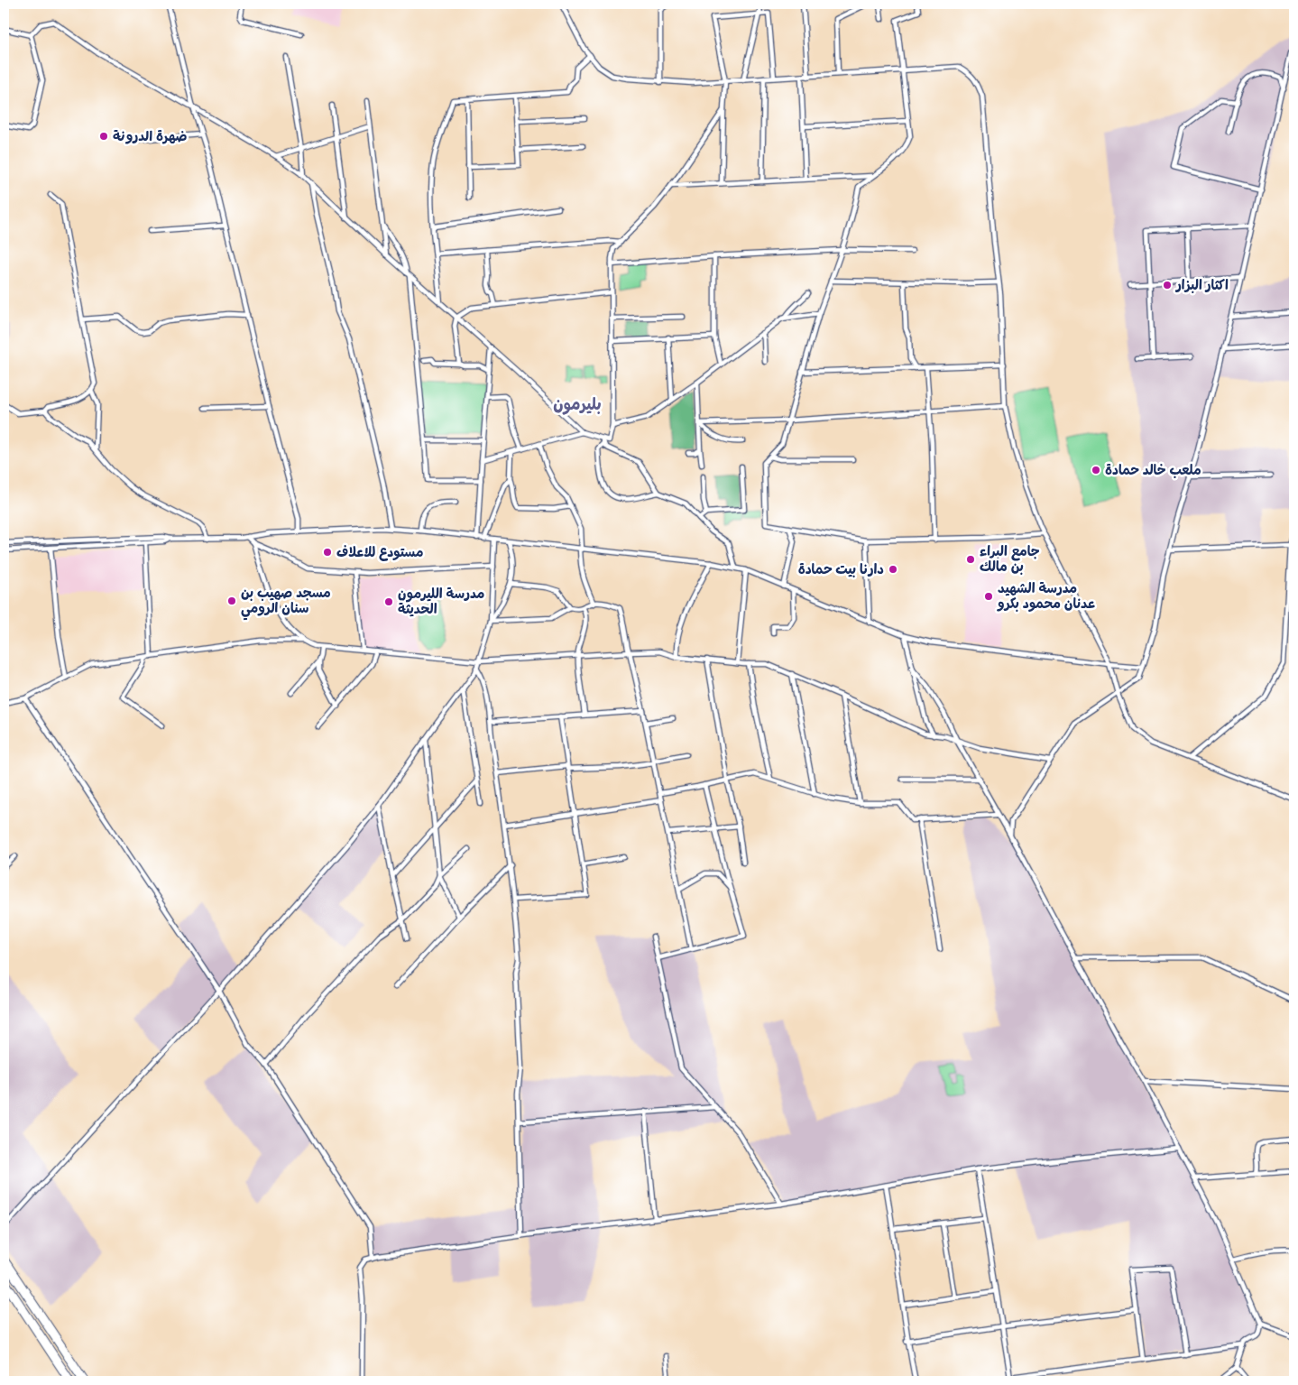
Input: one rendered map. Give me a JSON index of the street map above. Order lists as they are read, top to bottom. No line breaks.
{"districts":["بليرمون"],"places":["ضهرة الدرونة","اكثار البزار","ملعب خالد حمادة","مستودع للاعلاف","جامع البراء بن مالك","دارنا بيت حمادة","مدرسة الشهيد عدنان محمود بكرو","مسجد صهيب بن سنان الرومي","مدرسة الليرمون الحديثة"]}
